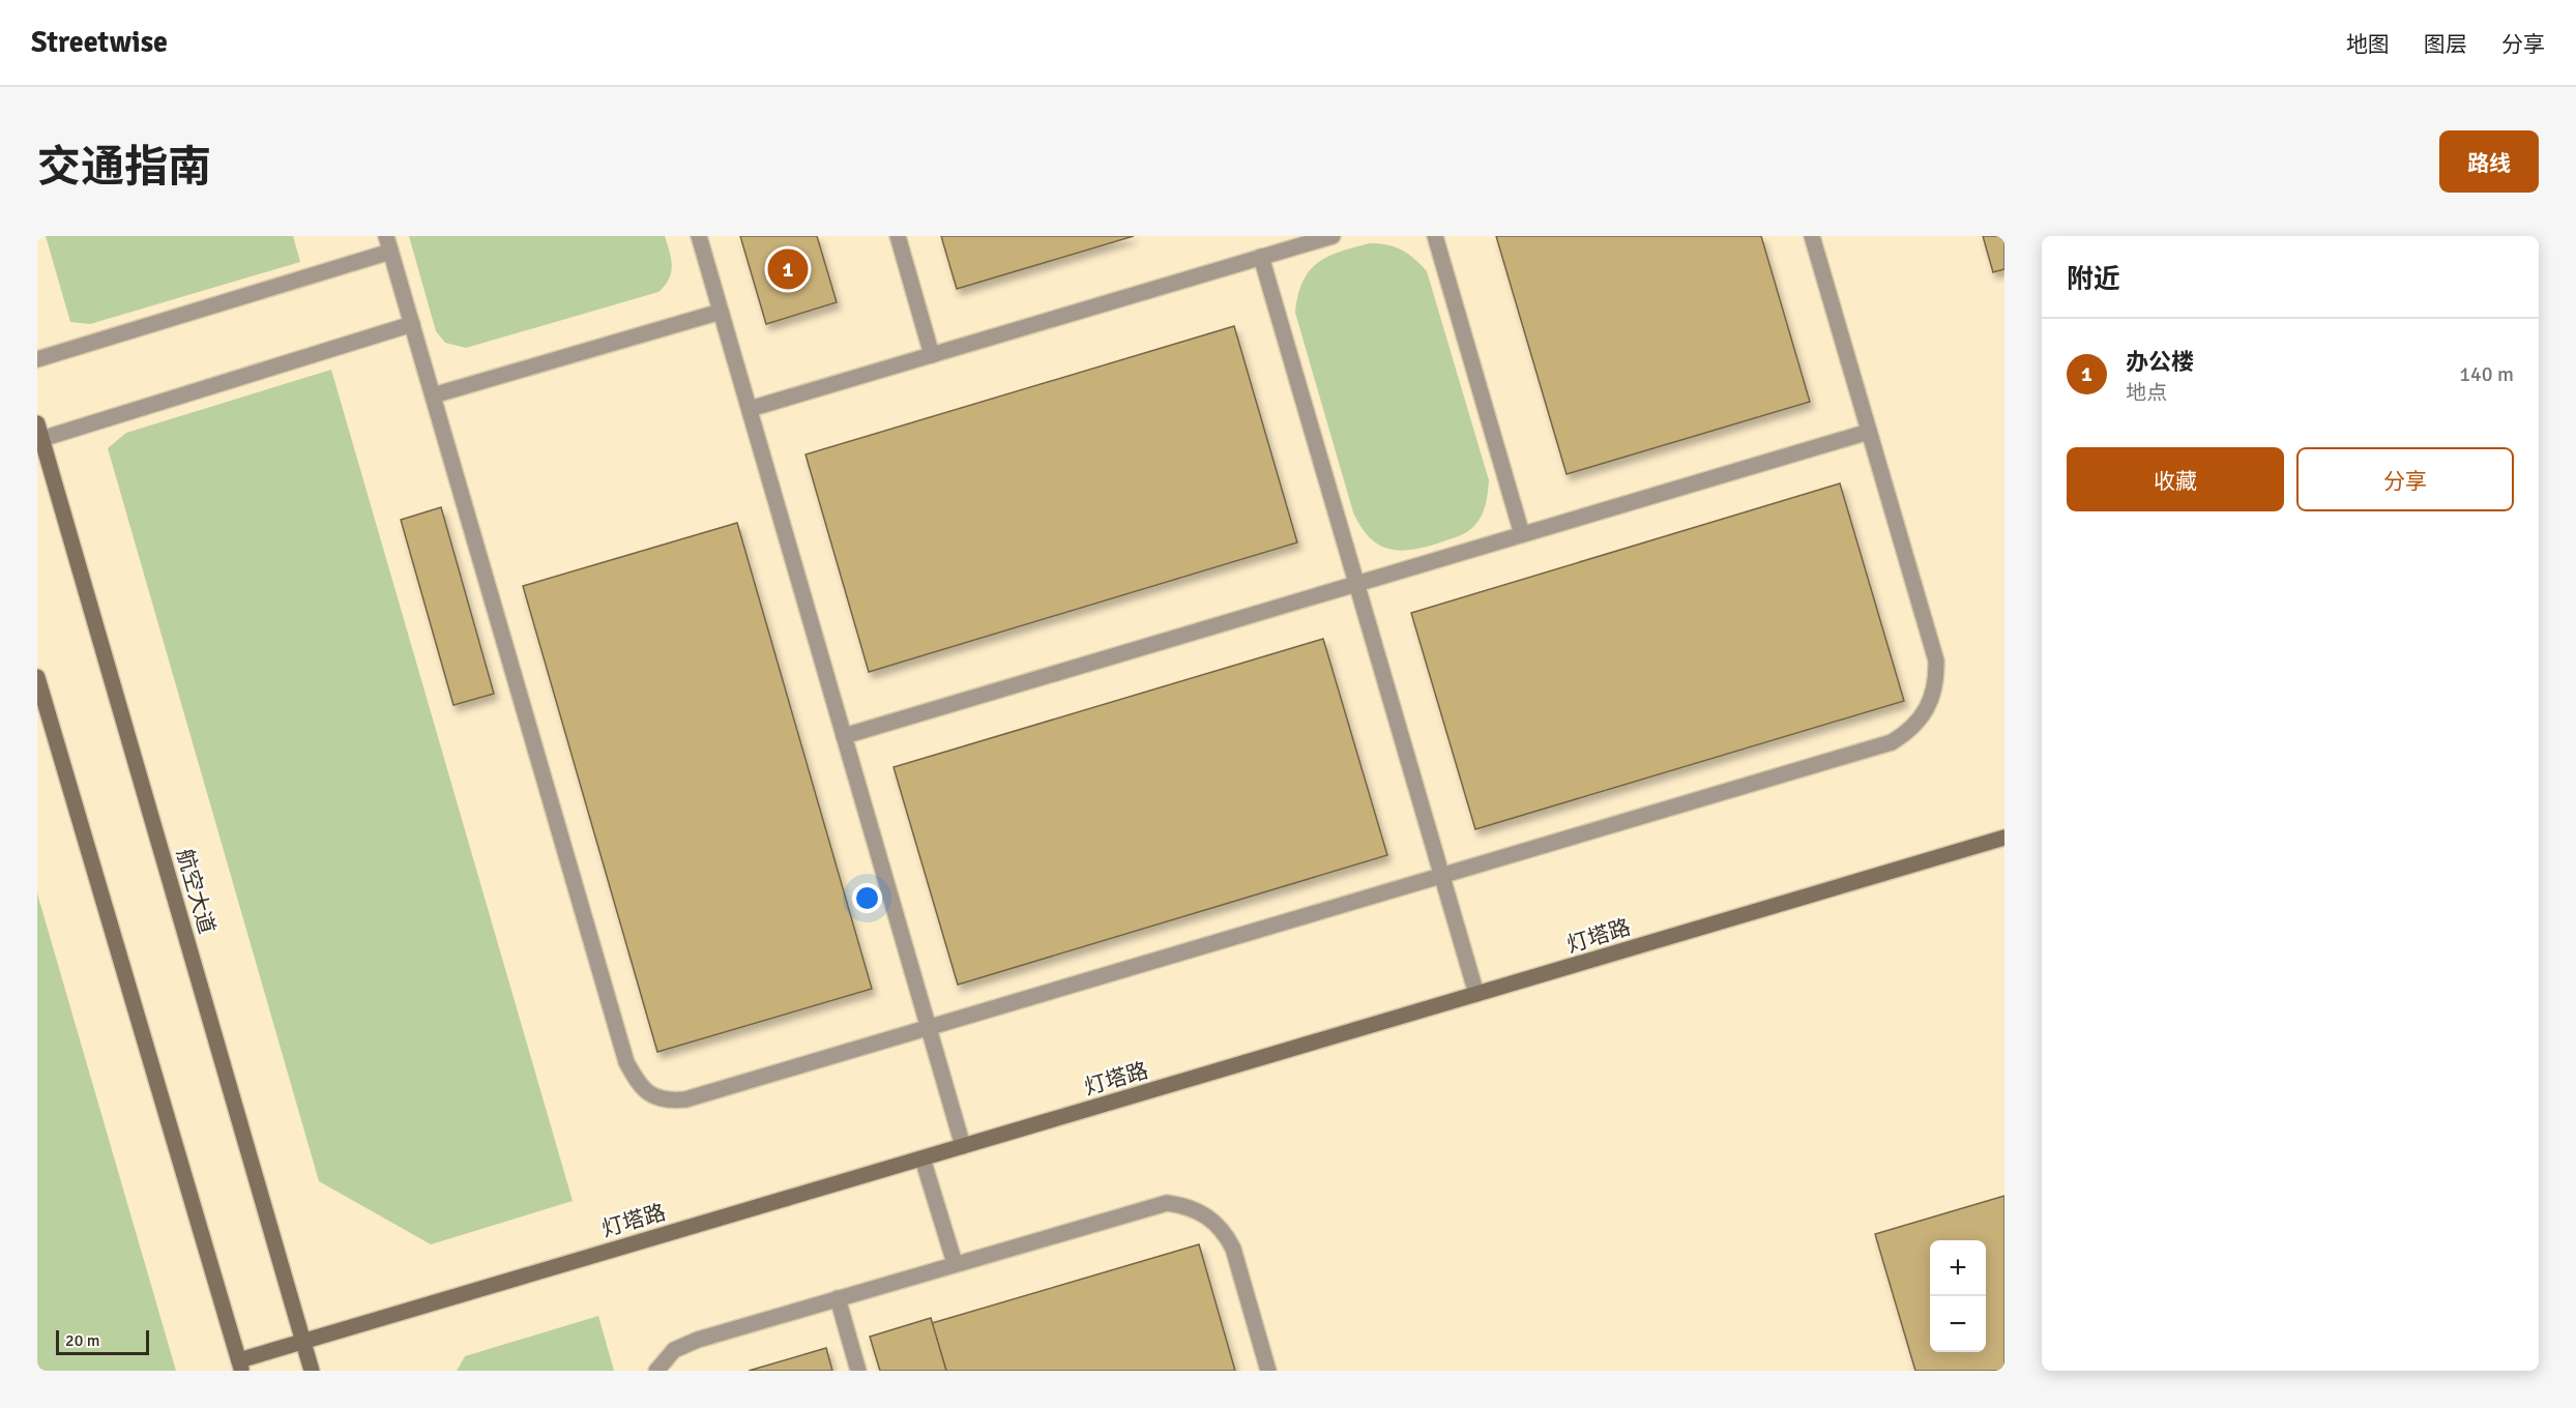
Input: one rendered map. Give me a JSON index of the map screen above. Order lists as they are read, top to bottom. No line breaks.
{"streets":{"main road":["航空大道","灯塔路"]},"crossings":[["航空大道","灯塔路"]],"scale_bar":"20 m","page":{"header":"Streetwise","nav":["地图","图层","分享"],"title":"交通指南","buttons":["路线",["收藏","分享"]],"heading":"附近","pins":"1","list":[{"mark":"1","name":"办公楼","note":"地点","value":"140 m"}],"map_buttons":["+","−"],"scale":"20 m"}}
